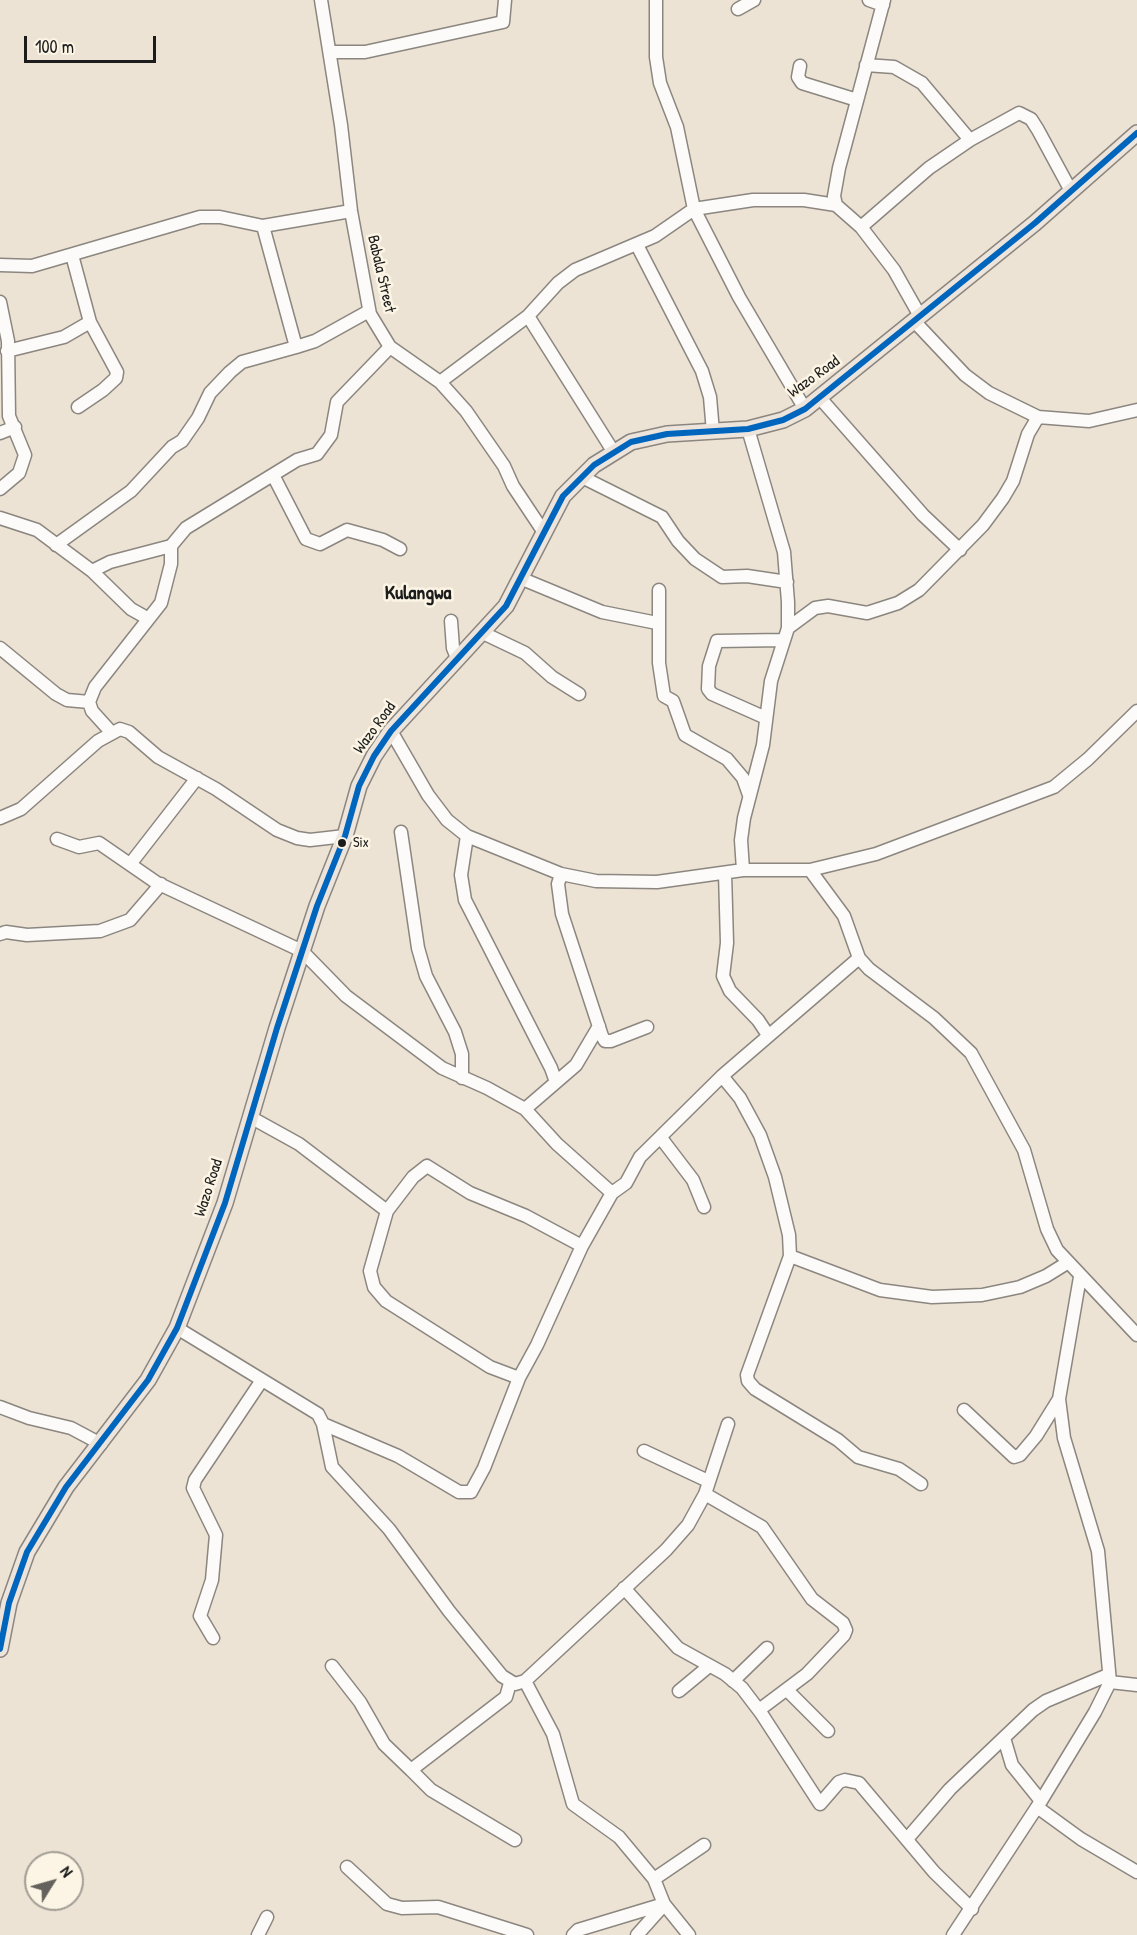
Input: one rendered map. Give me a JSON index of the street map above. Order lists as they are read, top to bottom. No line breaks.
{"streets":{"main road":["Wazo Road"],"street":["Babala Street"]},"crossings":[["Babala Street","Wazo Road"]],"districts":["Kulangwa"],"places":["Six"],"scale_bar":"100 m","north":"top right"}
